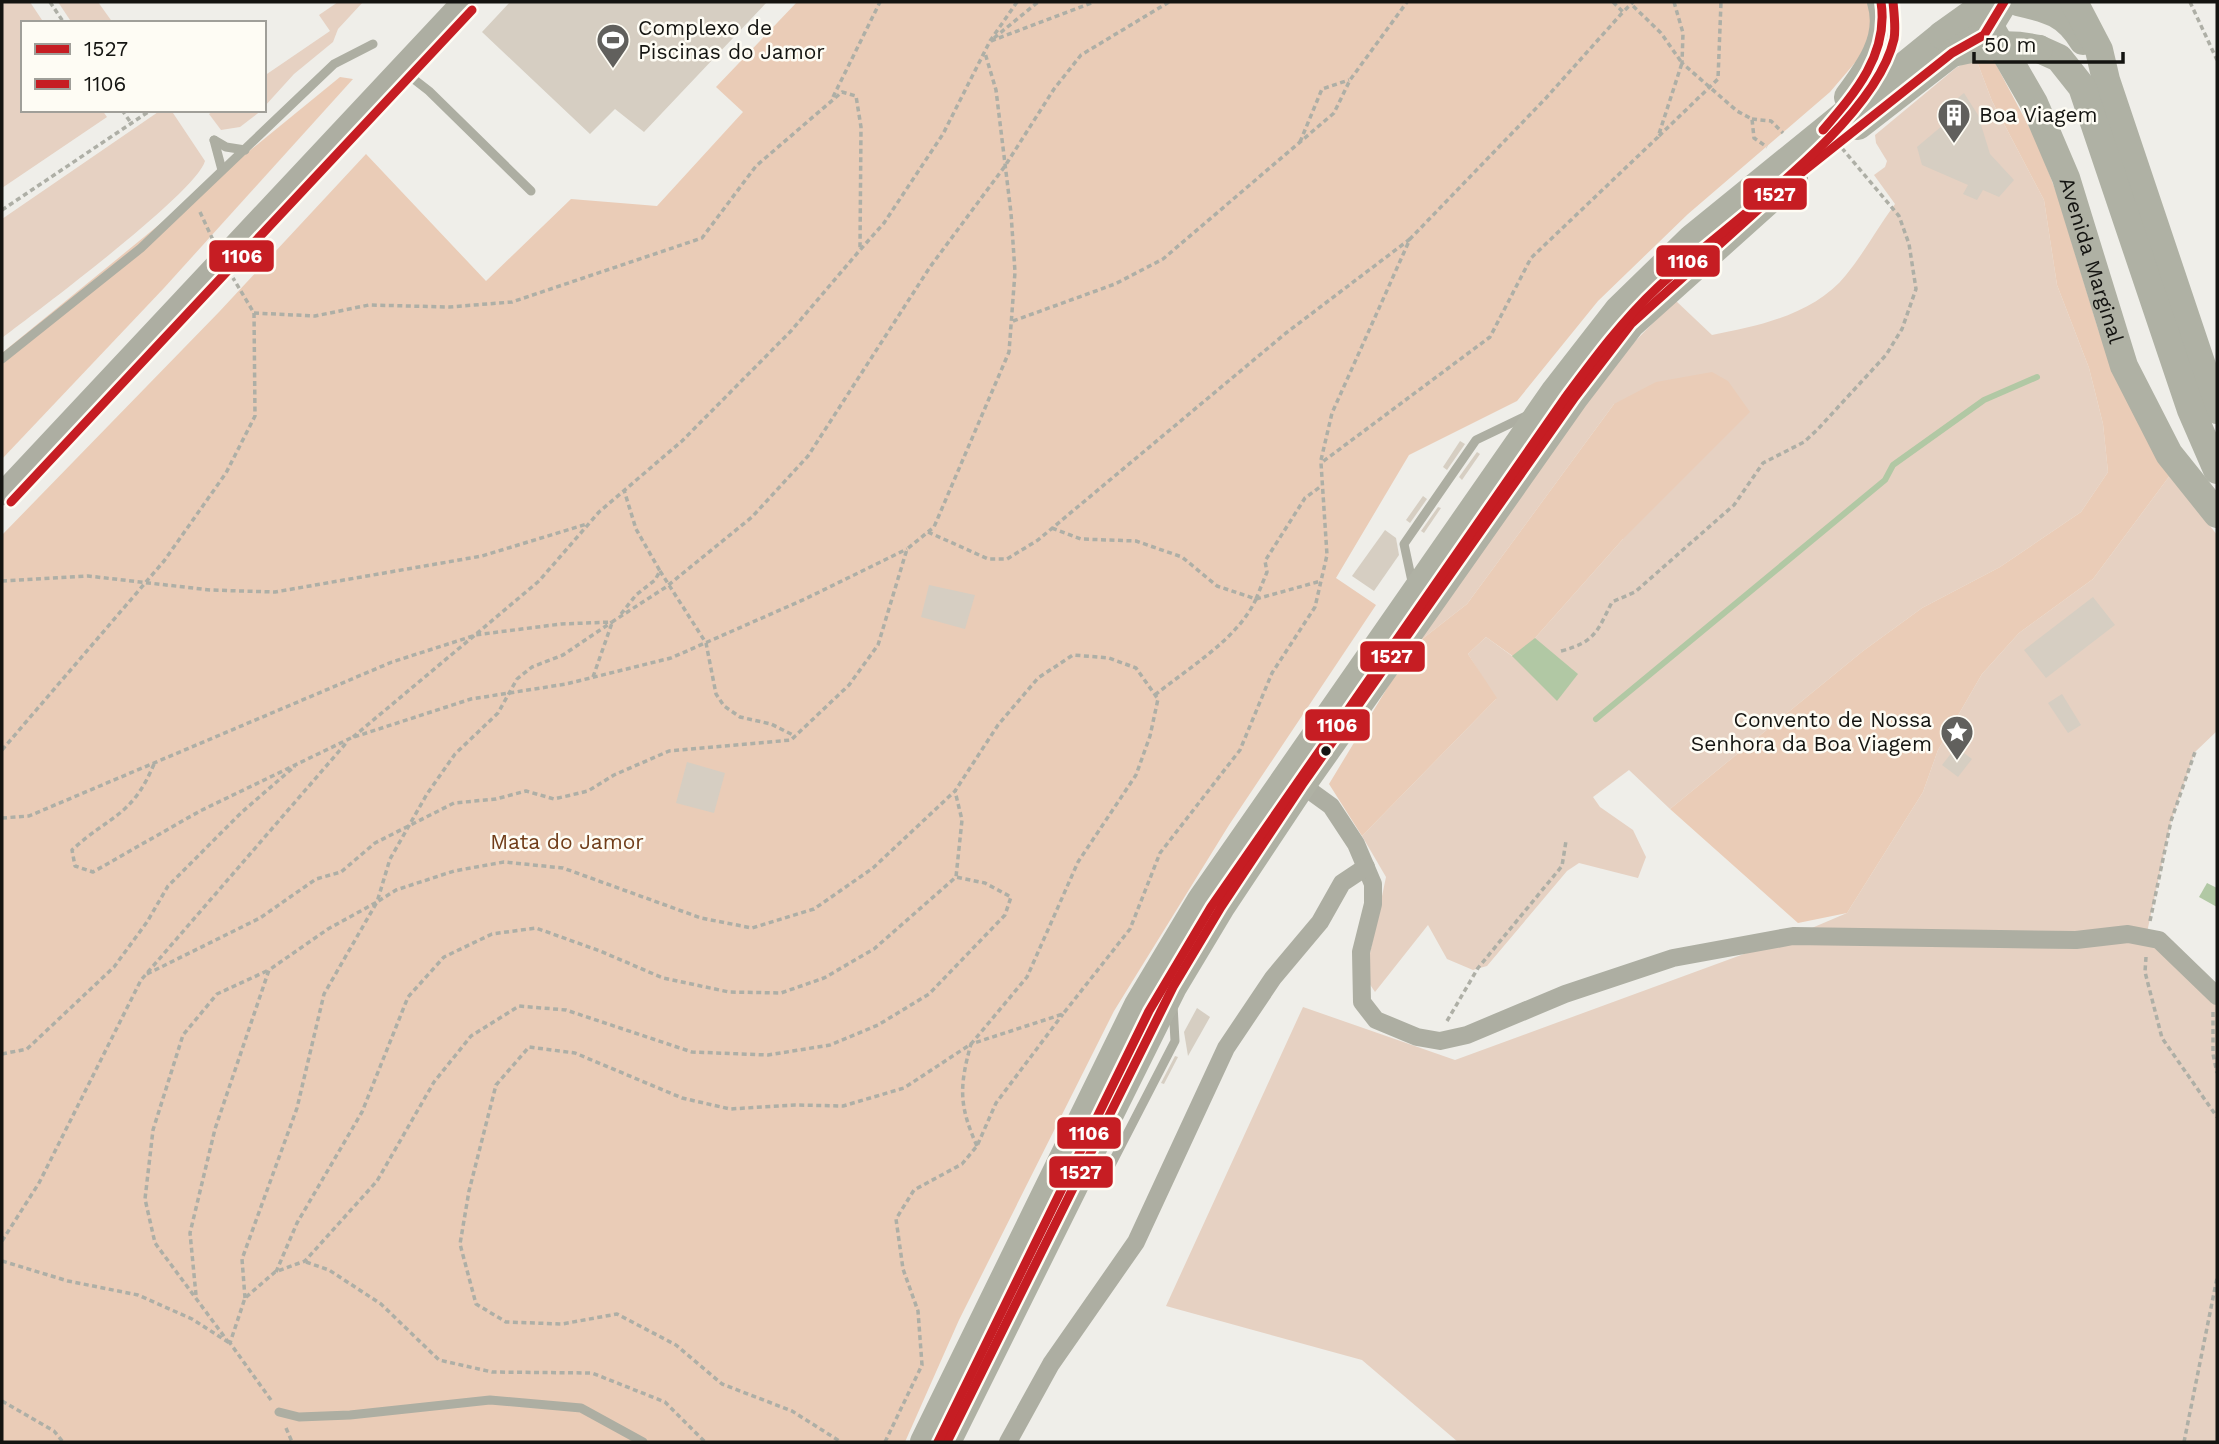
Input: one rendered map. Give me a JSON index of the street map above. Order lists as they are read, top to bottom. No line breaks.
{"streets":{"main road":["Avenida Marginal"]},"parks":["Mata do Jamor"],"places":{"sports":["Complexo de Piscinas do Jamor"],"building":["Boa Viagem"],"place":["Convento de Nossa Senhora da Boa Viagem"]},"lines":["transit line 1527","transit line 1106"],"legend":["1527","1106"],"scale_bar":"50 m"}
